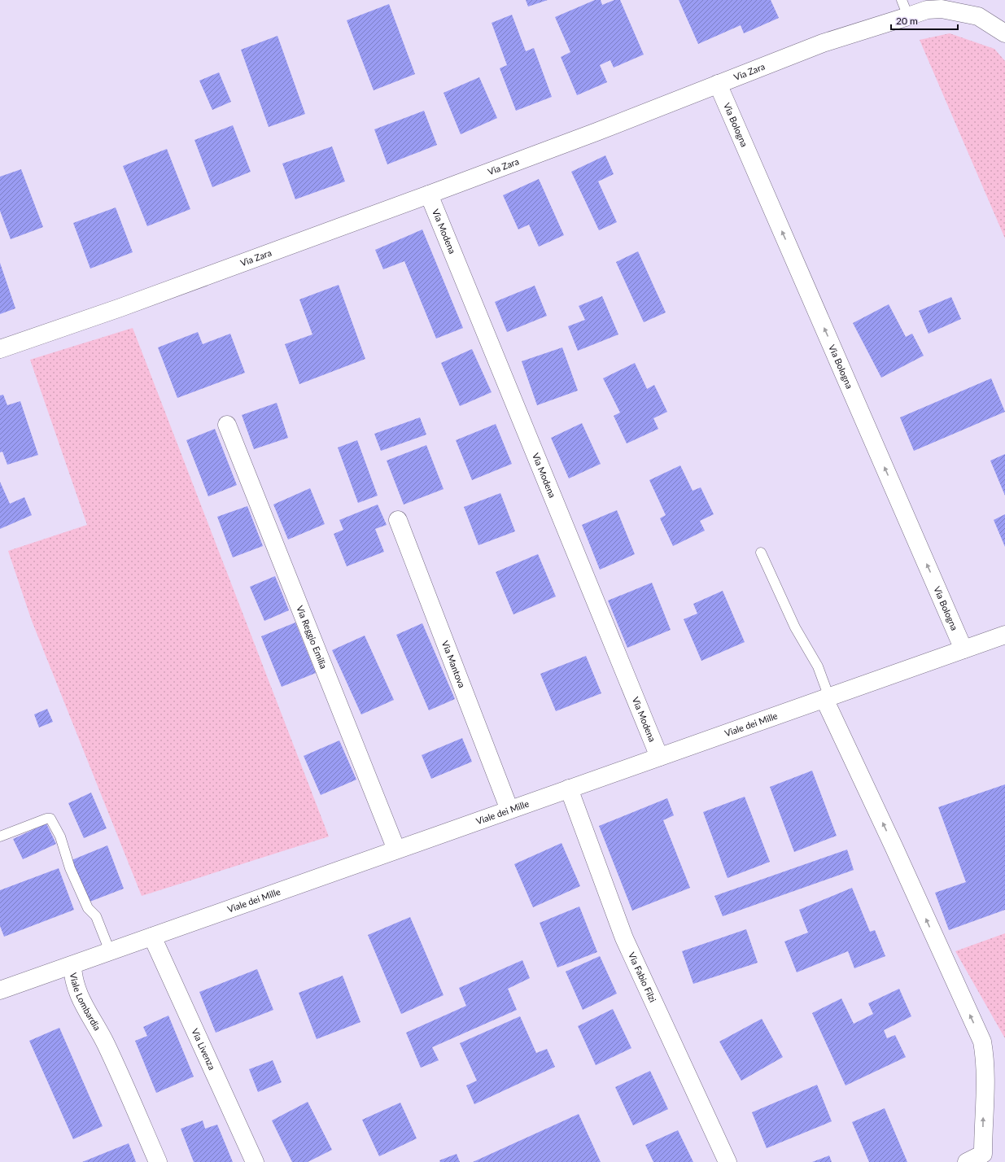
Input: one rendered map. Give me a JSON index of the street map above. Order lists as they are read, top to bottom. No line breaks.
{"streets":{"street":["Via Zara","Via Bologna","Via Modena","Via Reggio Emilia","Via Mantova","Viale dei Mille","Via Fabio Filzi","Viale Lombardia","Via Livenza"]},"crossings":[["Via Zara","Via Bologna"],["Via Zara","Via Modena"],["Via Bologna","Viale dei Mille"],["Via Modena","Viale dei Mille"],["Via Reggio Emilia","Viale dei Mille"],["Via Mantova","Viale dei Mille"],["Viale dei Mille","Via Fabio Filzi"],["Viale dei Mille","Viale Lombardia"],["Viale dei Mille","Via Livenza"]],"one_way":["Via Bologna"],"scale_bar":"20 m"}
